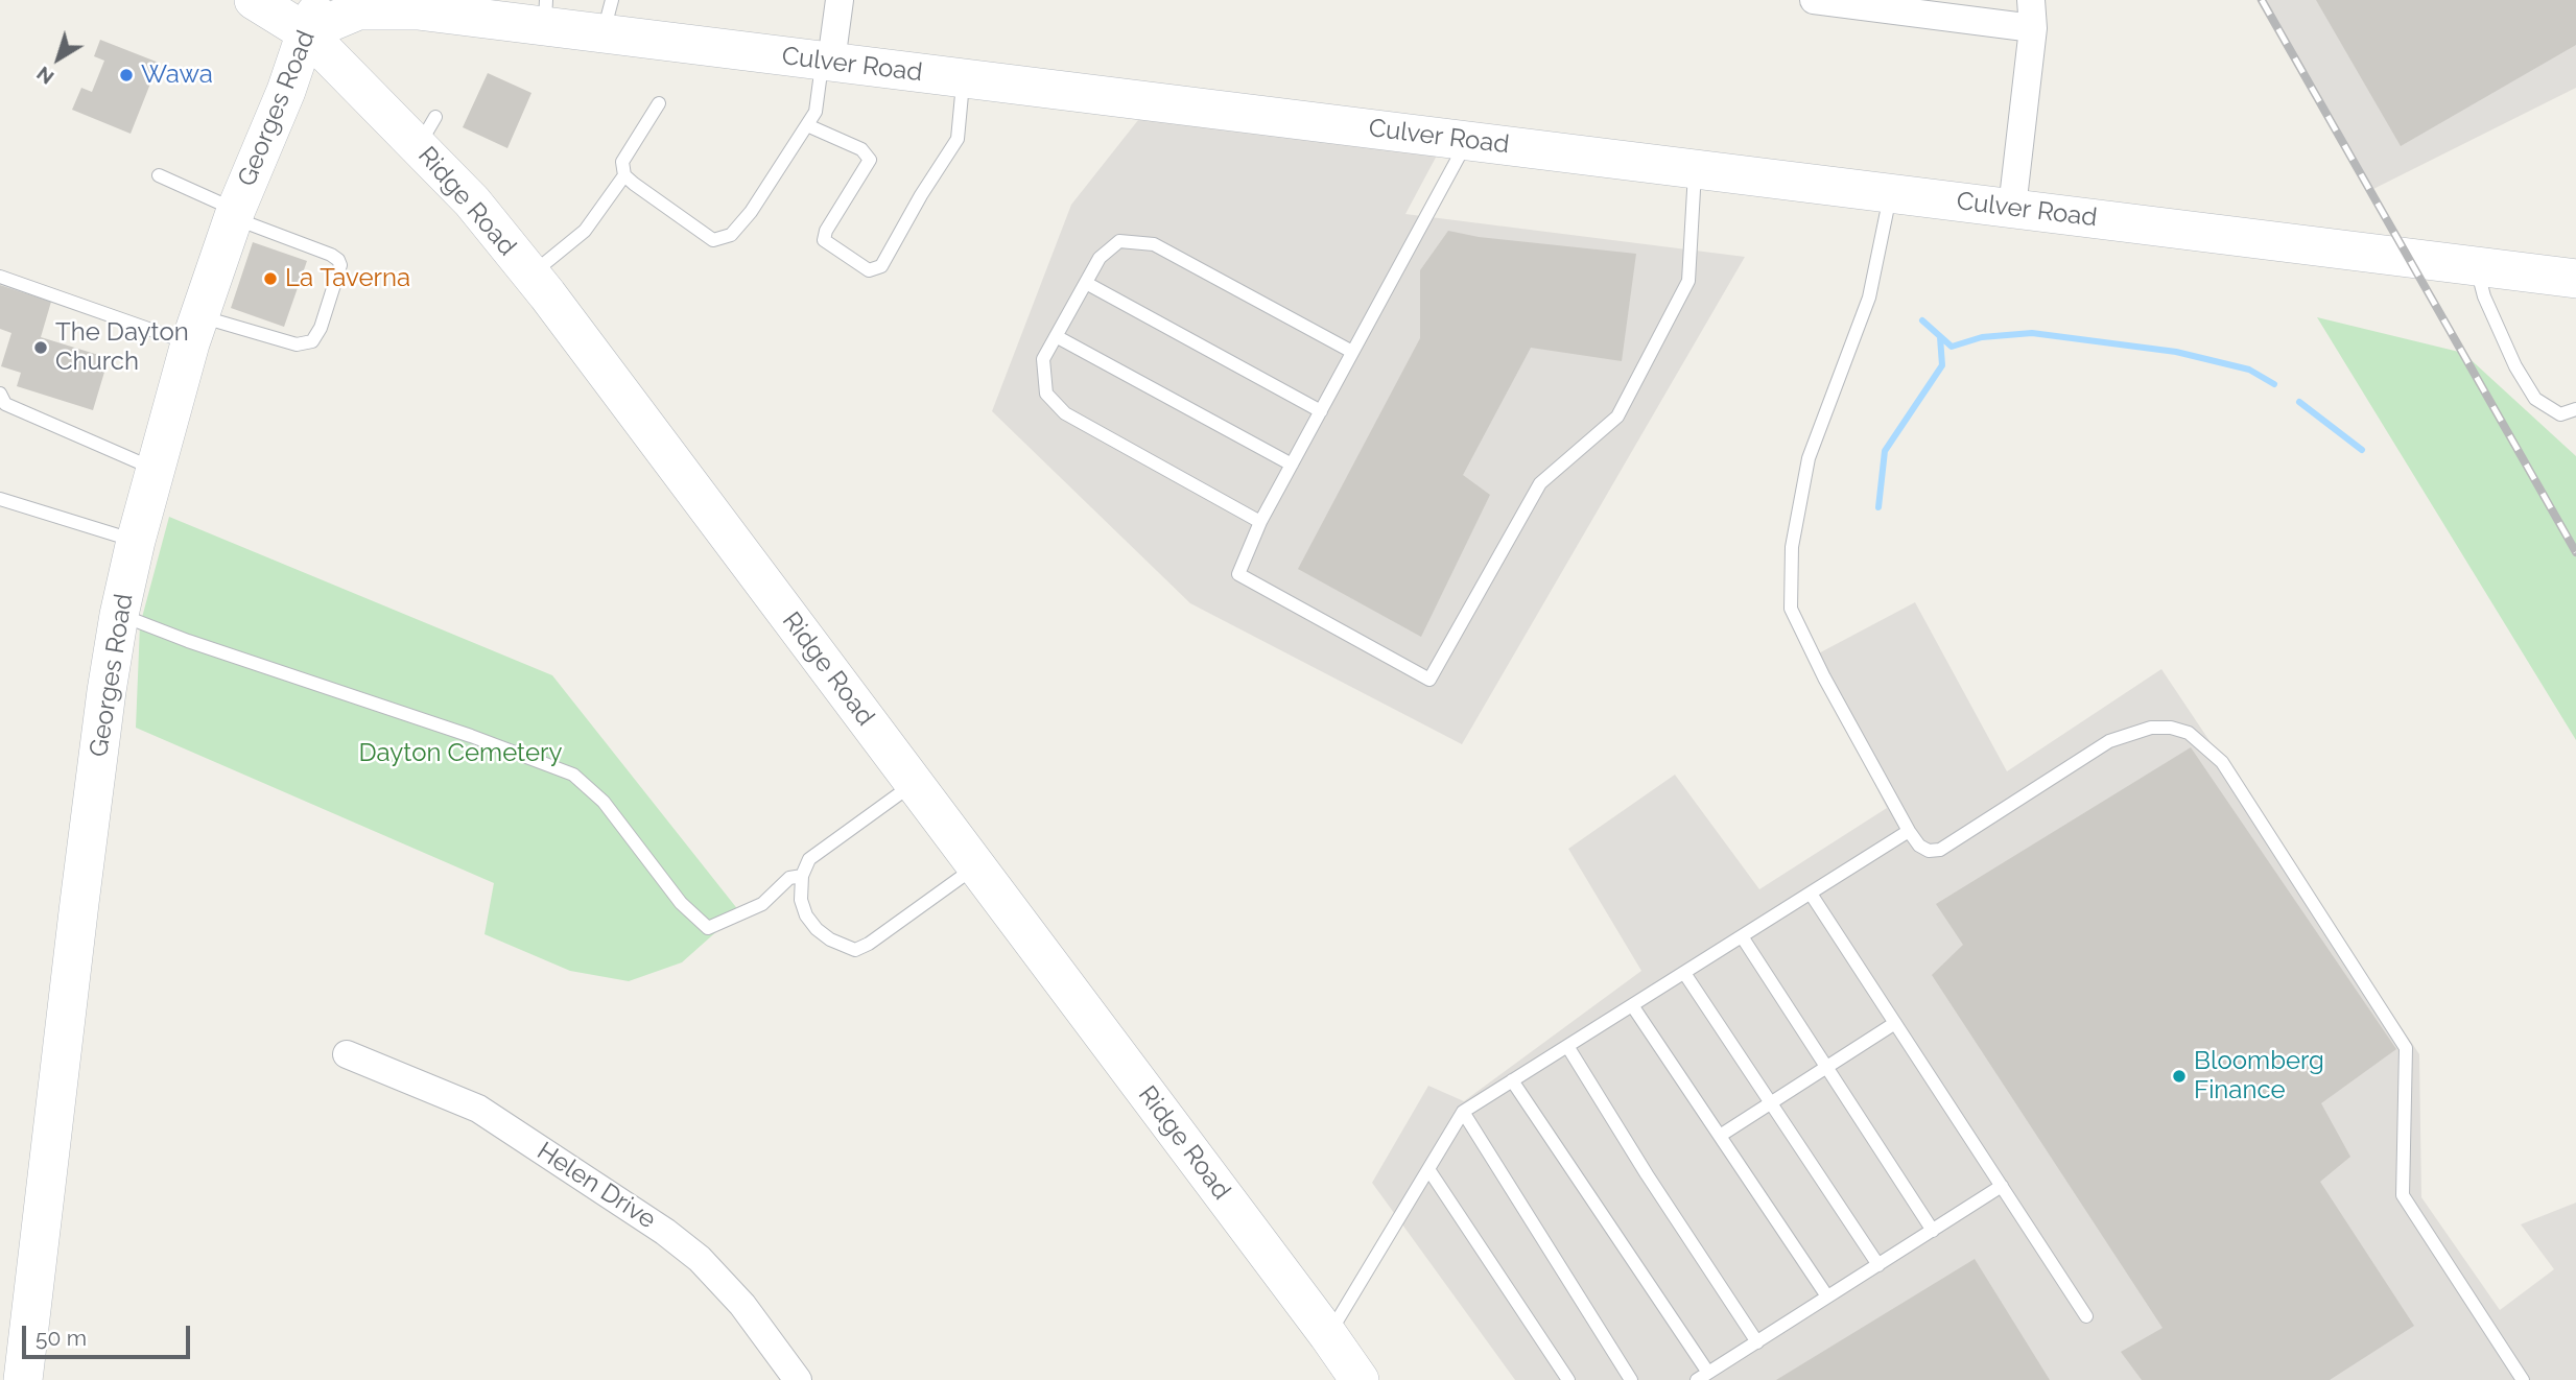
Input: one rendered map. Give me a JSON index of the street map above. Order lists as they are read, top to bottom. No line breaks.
{"streets":{"street":["Culver Road","Georges Road","Ridge Road","Helen Drive"]},"crossings":[["Culver Road","Georges Road"],["Culver Road","Ridge Road"],["Georges Road","Ridge Road"]],"parks":["Dayton Cemetery"],"places":["Wawa","La Taverna","The Dayton Church","Bloomberg Finance"],"scale_bar":"50 m","north":"bottom left"}
